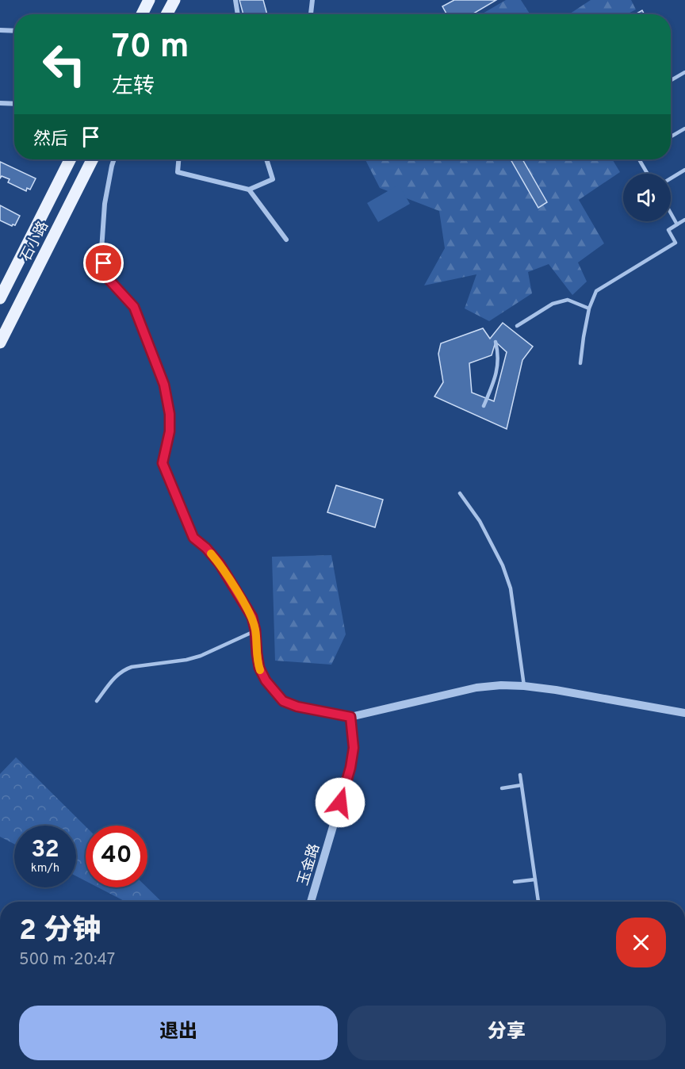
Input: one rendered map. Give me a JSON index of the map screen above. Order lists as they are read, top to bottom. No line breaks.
{"streets":{"main road":["石小路"],"street":["玉金路"]},"page":{"turn":["70 m","左转"],"then":"然后","speed":"32 km/h","limit":"40","heading":["2 分钟","500 m · 20:47"],"buttons":["退出","分享"]}}
